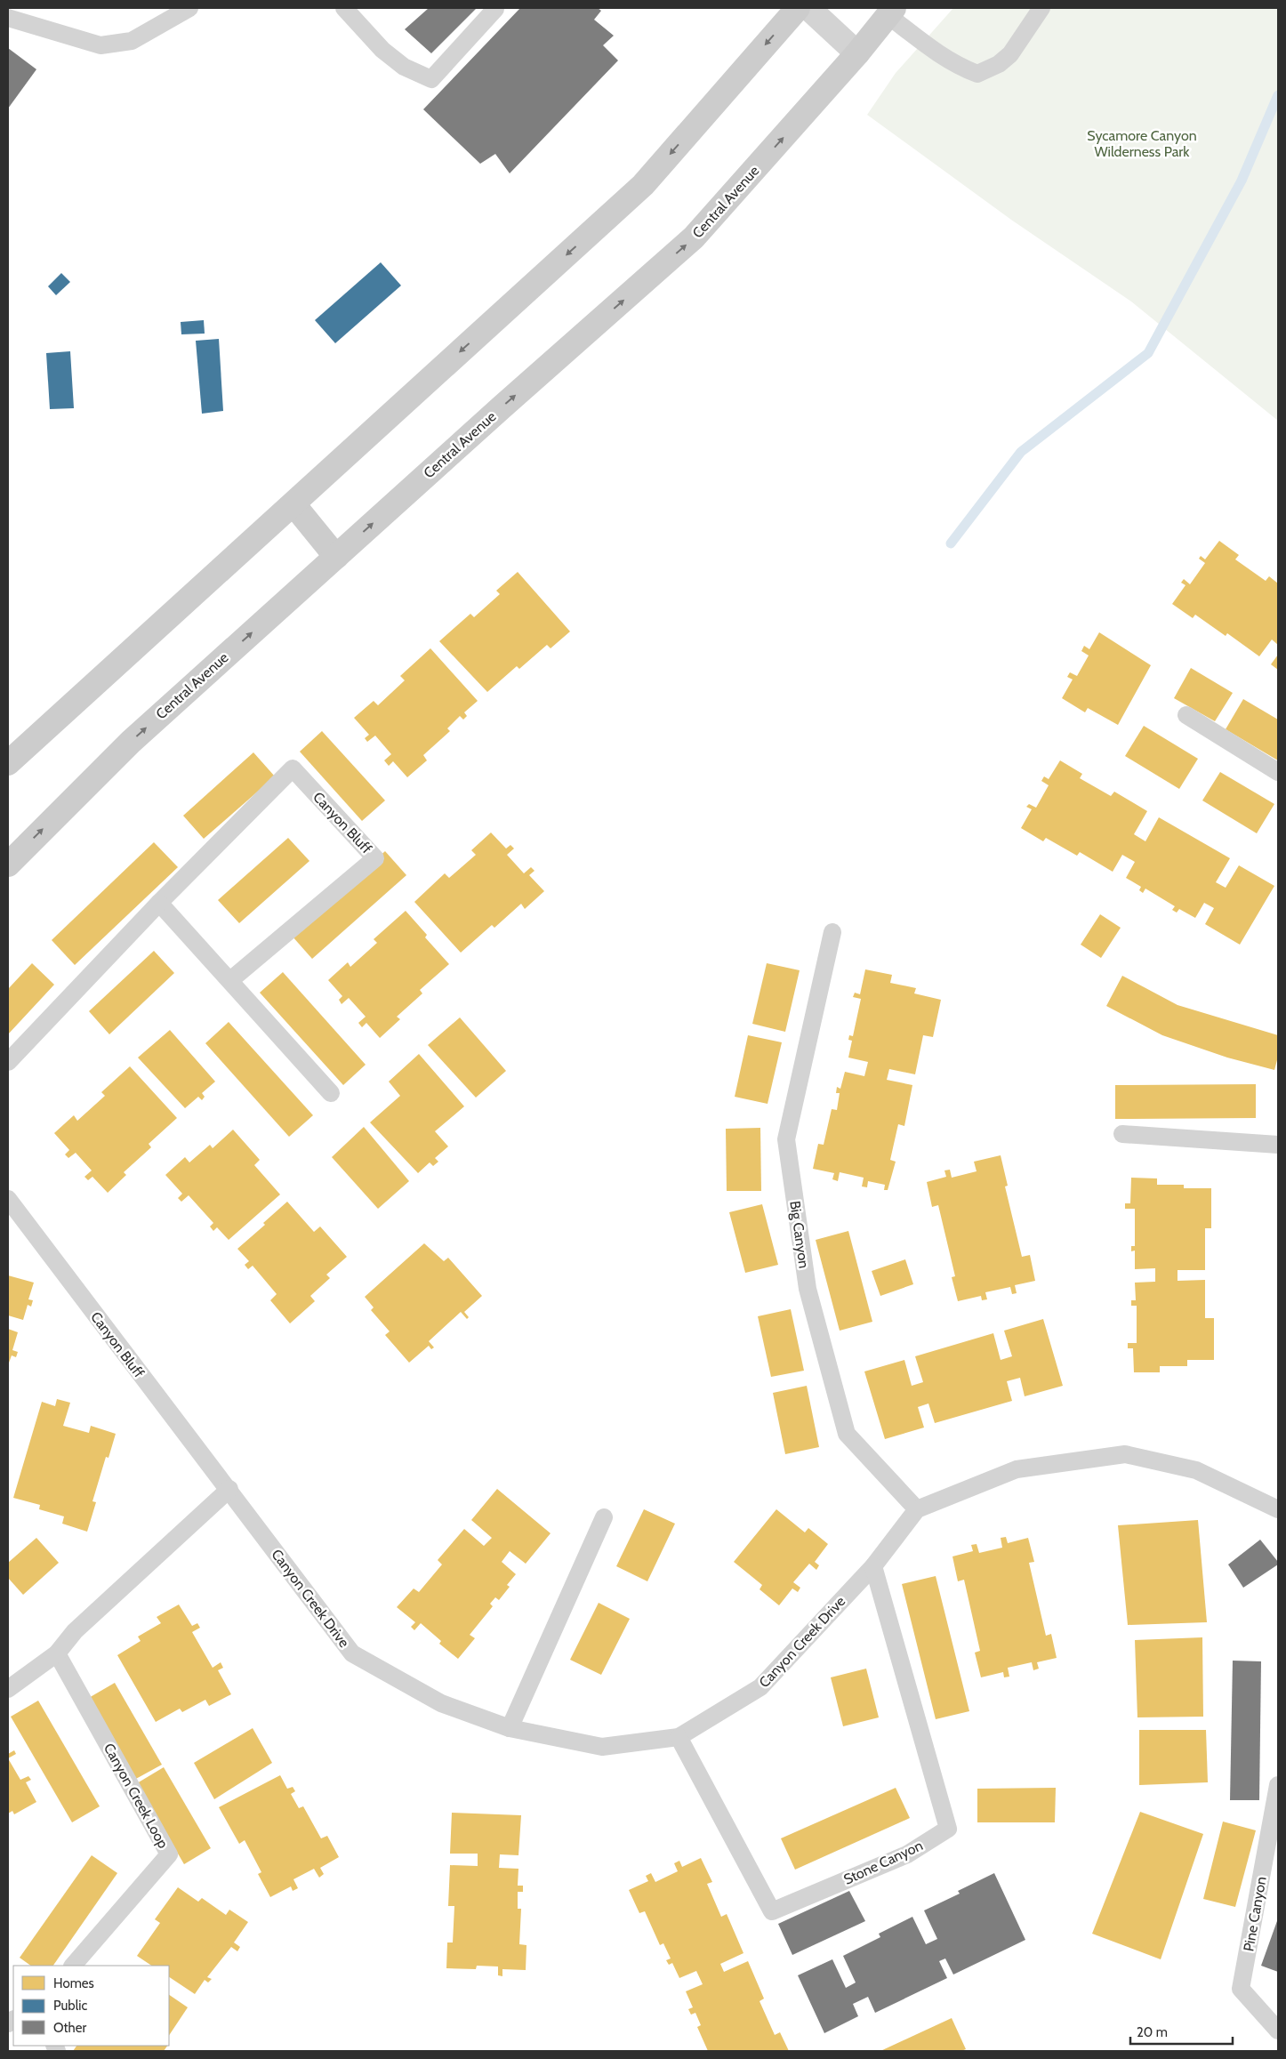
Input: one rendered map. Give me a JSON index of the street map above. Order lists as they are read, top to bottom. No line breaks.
{"streets":{"main road":["Central Avenue"],"lane":["Canyon Bluff","Big Canyon","Canyon Creek Drive","Canyon Creek Loop","Stone Canyon","Pine Canyon"]},"crossings":[["Canyon Bluff","Canyon Creek Drive"],["Big Canyon","Canyon Creek Drive"],["Canyon Creek Drive","Stone Canyon"]],"parks":["Sycamore Canyon Wilderness Park"],"legend":["Homes","Public","Other"],"scale_bar":"20 m"}
